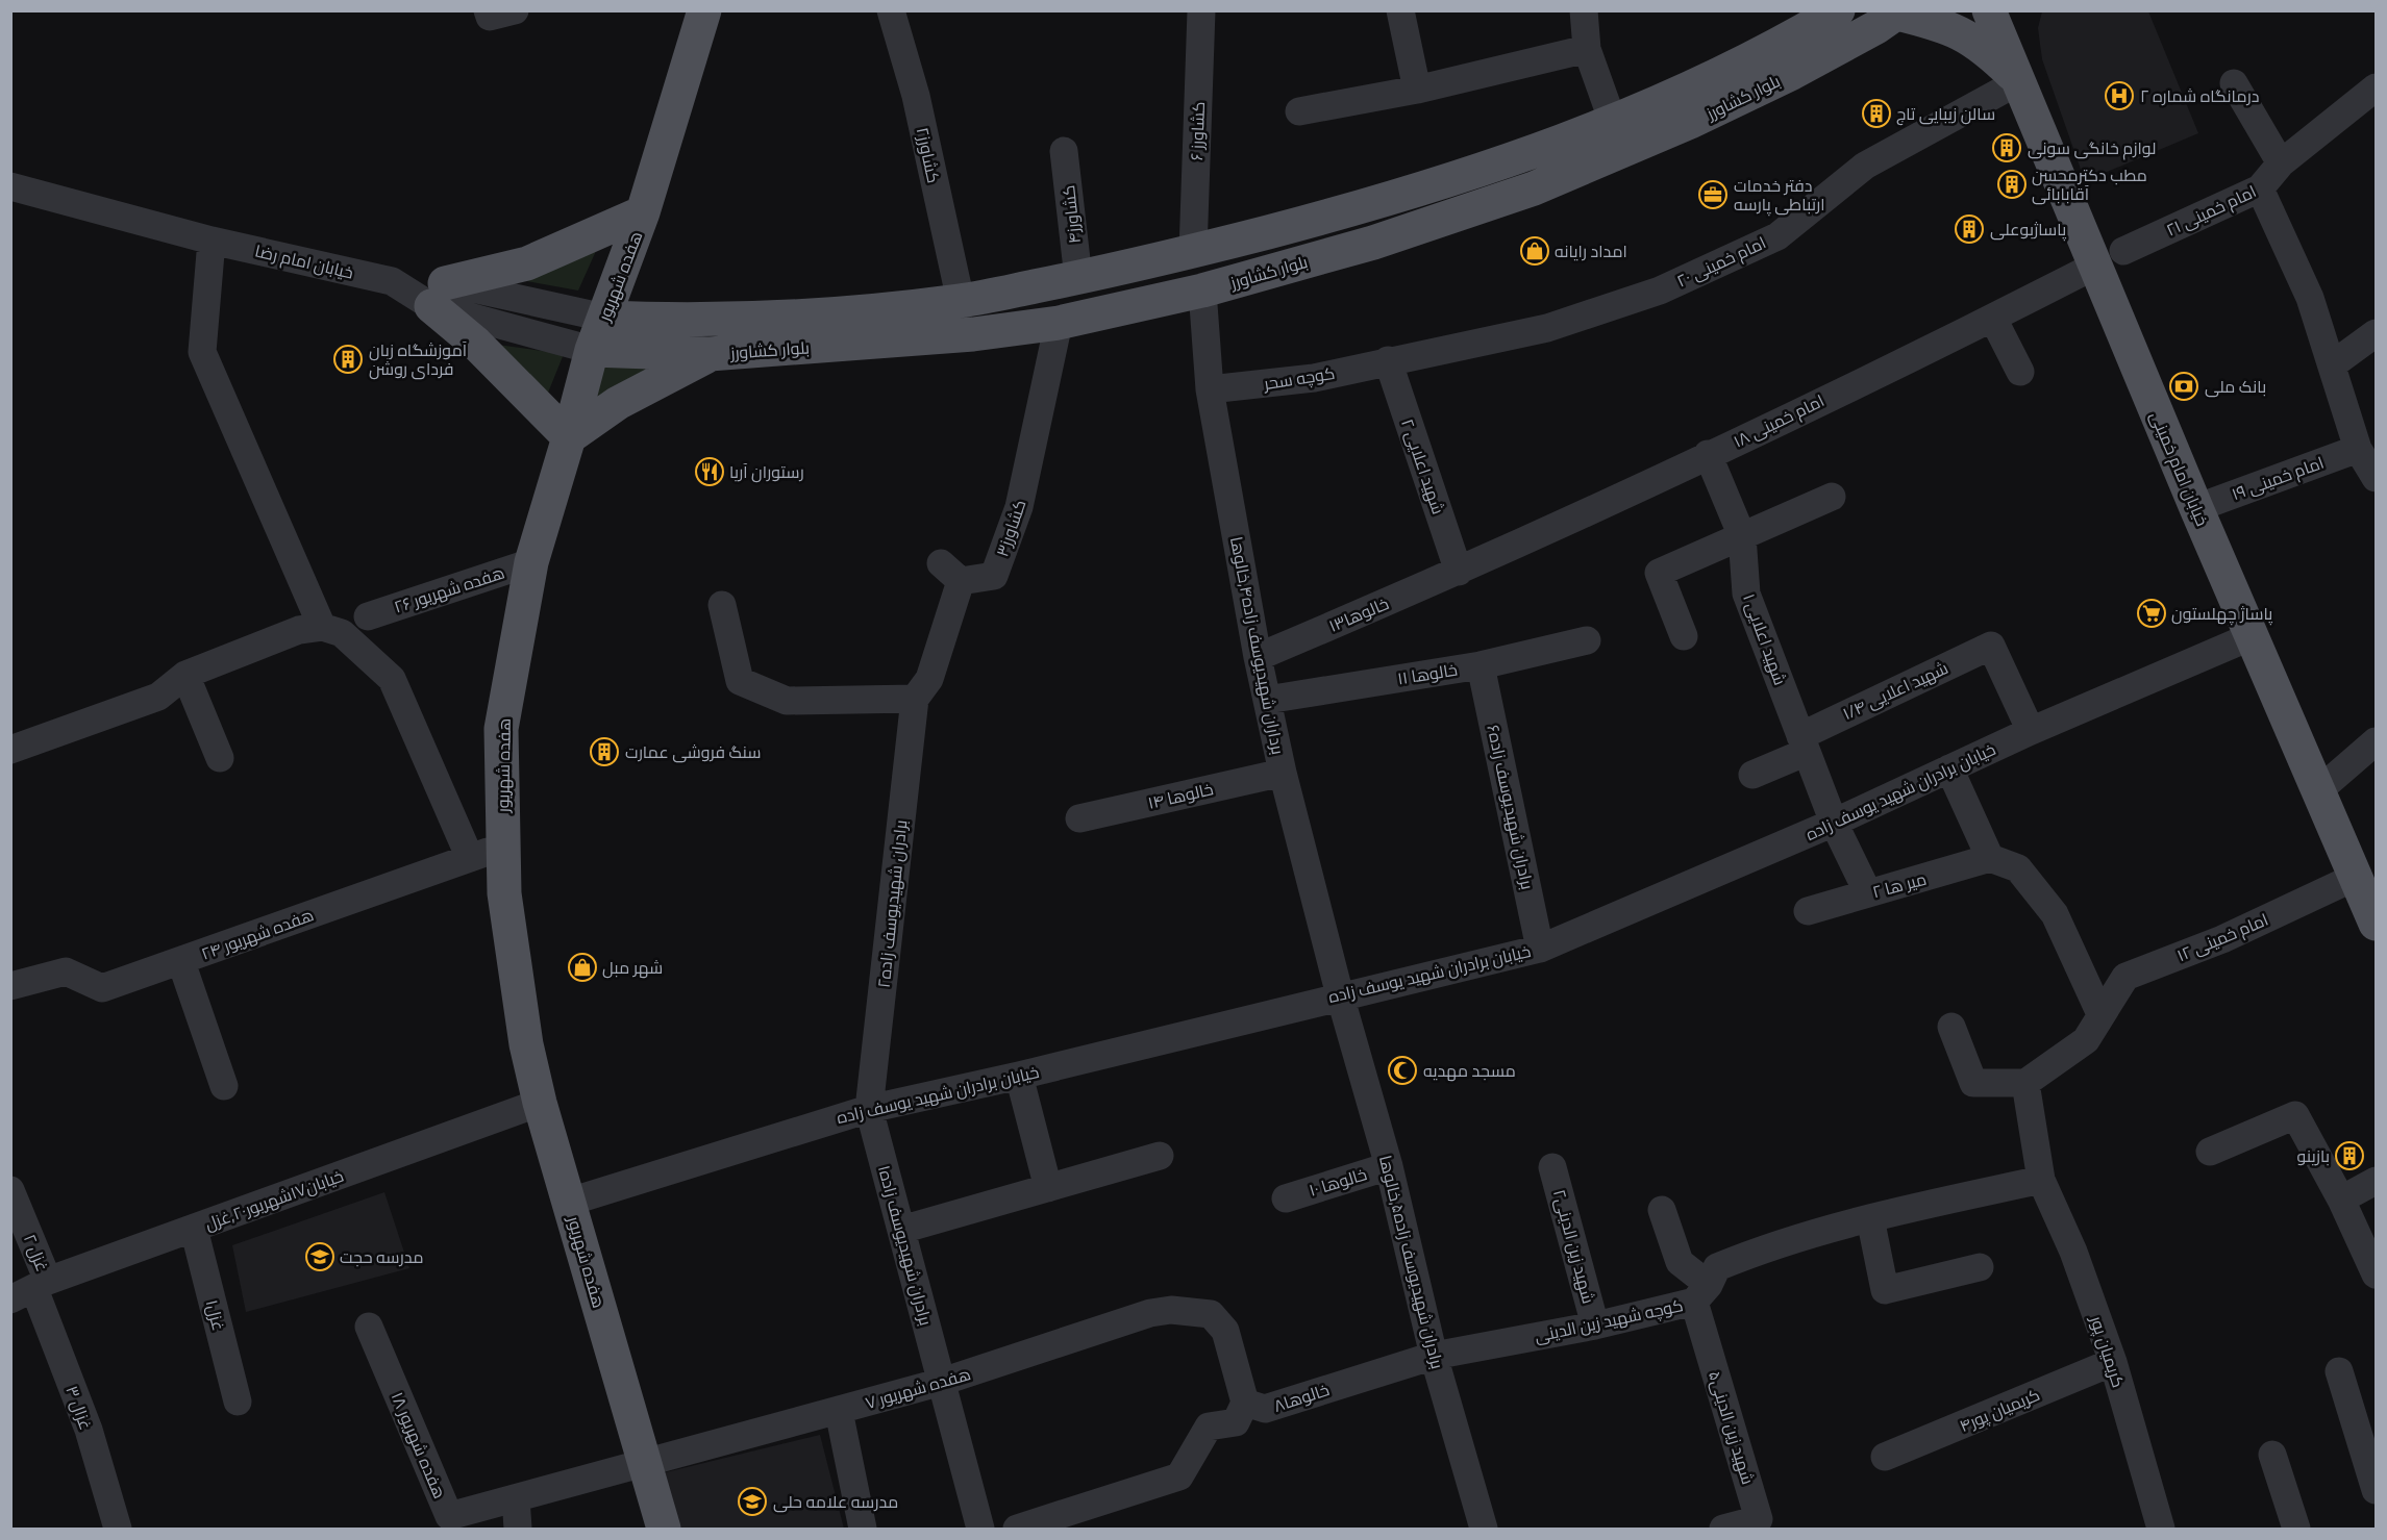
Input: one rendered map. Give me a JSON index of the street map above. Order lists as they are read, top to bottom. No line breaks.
{"streets":{"main road":["بلوار کشاورز","هفده شهریور","خیابان امام خمینی"],"street":["کشاورز ۶","کشاورز۲","امام خمینی ۲۱","کشاورز۴","خیابان امام رضا","امام خمینی ۲۰","کوچه سحر","امام خمینی ۱۸","شهید اعلایی ۲","امام خمینی ۱۹","کشاورز۳","هفده شهریور ۲۶","خالوها۱۳","شهید اعلایی ۱","برداران شهیدیوسف زاده۴,خالوها","خالوها ۱۱","شهید اعلایی ۱/۴","خیابان برادران شهید یوسف زاده","خالوها ۱۴","برادران شهیدیوسف زاده۶","میر ها ۲","برادران شهیدیوسف زاده۲","هفده شهریور ۲۴","امام خمینی ۱۲","خالوها ۱۰","خیابان۱۷شهریور۲۰,غزل","برادران شهیدیوسف زاده۱","شهید زین الدینی۲","غزل ۲","برادران شهیدیوسف زاده۵,خالوها","غزل۱","کوچه شهید زین الدینی","کریمیان پور","هفده شهریور ۷","خالوها۸","غزال ۳","کریمیان پور۴","شهید زین الدینی۵","هفده شهریور ۱۸"]},"crossings":[["بلوار کشاورز","کشاورز ۶"],["بلوار کشاورز","کشاورز۲"],["بلوار کشاورز","کشاورز۴"],["بلوار کشاورز","خیابان امام رضا"],["بلوار کشاورز","هفده شهریور"],["بلوار کشاورز","کشاورز۳"],["بلوار کشاورز","برداران شهیدیوسف زاده۴,خالوها"],["امام خمینی ۲۱","امام خمینی ۱۸"],["امام خمینی ۲۱","خیابان امام خمینی"],["خیابان امام رضا","هفده شهریور"],["امام خمینی ۲۰","کوچه سحر"],["امام خمینی ۲۰","شهید اعلایی ۲"],["امام خمینی ۲۰","خیابان امام خمینی"],["هفده شهریور","هفده شهریور ۲۶"],["هفده شهریور","خیابان برادران شهید یوسف زاده"],["هفده شهریور","هفده شهریور ۲۴"],["هفده شهریور","خیابان۱۷شهریور۲۰,غزل"],["هفده شهریور","هفده شهریور ۷"],["هفده شهریور","هفده شهریور ۱۸"],["کوچه سحر","شهید اعلایی ۲"],["کوچه سحر","برداران شهیدیوسف زاده۴,خالوها"],["امام خمینی ۱۸","شهید اعلایی ۲"],["امام خمینی ۱۸","خیابان امام خمینی"],["امام خمینی ۱۸","خالوها۱۳"],["امام خمینی ۱۸","شهید اعلایی ۱"],["شهید اعلایی ۲","خالوها۱۳"],["خیابان امام خمینی","امام خمینی ۱۹"],["خیابان امام خمینی","خیابان برادران شهید یوسف زاده"],["خیابان امام خمینی","امام خمینی ۱۲"],["کشاورز۳","برادران شهیدیوسف زاده۲"],["خالوها۱۳","برداران شهیدیوسف زاده۴,خالوها"],["شهید اعلایی ۱","شهید اعلایی ۱/۴"],["شهید اعلایی ۱","خیابان برادران شهید یوسف زاده"],["شهید اعلایی ۱","میر ها ۲"],["برداران شهیدیوسف زاده۴,خالوها","خالوها ۱۱"],["برداران شهیدیوسف زاده۴,خالوها","خیابان برادران شهید یوسف زاده"],["برداران شهیدیوسف زاده۴,خالوها","خالوها ۱۴"],["برداران شهیدیوسف زاده۴,خالوها","برادران شهیدیوسف زاده۵,خالوها"],["خالوها ۱۱","برادران شهیدیوسف زاده۶"],["شهید اعلایی ۱/۴","خیابان برادران شهید یوسف زاده"],["خیابان برادران شهید یوسف زاده","برادران شهیدیوسف زاده۶"],["خیابان برادران شهید یوسف زاده","برادران شهیدیوسف زاده۲"],["خیابان برادران شهید یوسف زاده","برادران شهیدیوسف زاده۱"],["خیابان برادران شهید یوسف زاده","برادران شهیدیوسف زاده۵,خالوها"],["برادران شهیدیوسف زاده۲","برادران شهیدیوسف زاده۱"],["امام خمینی ۱۲","کریمیان پور"],["خالوها ۱۰","برادران شهیدیوسف زاده۵,خالوها"],["خیابان۱۷شهریور۲۰,غزل","غزل ۲"],["خیابان۱۷شهریور۲۰,غزل","غزل۱"],["خیابان۱۷شهریور۲۰,غزل","غزال ۳"],["برادران شهیدیوسف زاده۱","هفده شهریور ۷"],["شهید زین الدینی۲","کوچه شهید زین الدینی"],["غزل ۲","غزال ۳"],["برادران شهیدیوسف زاده۵,خالوها","کوچه شهید زین الدینی"],["برادران شهیدیوسف زاده۵,خالوها","خالوها۸"],["کوچه شهید زین الدینی","خالوها۸"],["کوچه شهید زین الدینی","شهید زین الدینی۵"],["کریمیان پور","کریمیان پور۴"],["هفده شهریور ۷","خالوها۸"],["هفده شهریور ۷","هفده شهریور ۱۸"]],"places":{"hospital":["درمانگاه شماره ۲"],"building":["سالن زیبایی تاج","لوازم خانگی سونی","مطب دکترمحسن آقابابائی","پاساژبوعلی","آموزشگاه زبان فردای روشن","سنگ فروشی عمارت","بازینو"],"office":["دفتر خدمات ارتباطی پارسه"],"shop":["امداد رایانه","شهر مبل"],"bank":["بانک ملی"],"restaurant":["رستوران آریا"],"supermarket":["پاساژ چهلستون"],"mosque":["مسجد مهدیه"],"school or university":["مدرسه حجت","مدرسه علامه حلی"]}}
